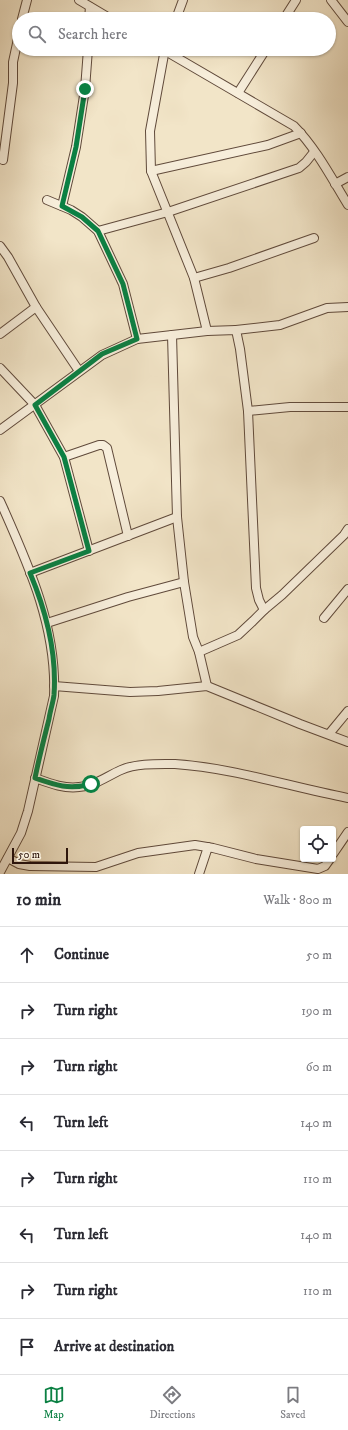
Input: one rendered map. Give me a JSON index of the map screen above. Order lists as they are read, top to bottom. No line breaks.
{"scale_bar":"50 m","page":{"search":"Search here","scale":"50 m","heading":["10 min","Walk · 800 m"],"list":[["Continue","50 m"],["Turn right","190 m"],["Turn right","60 m"],["Turn left","140 m"],["Turn right","110 m"],["Turn left","140 m"],["Turn right","110 m"],"Arrive at destination"],"nav":["Map","Directions","Saved"]}}
